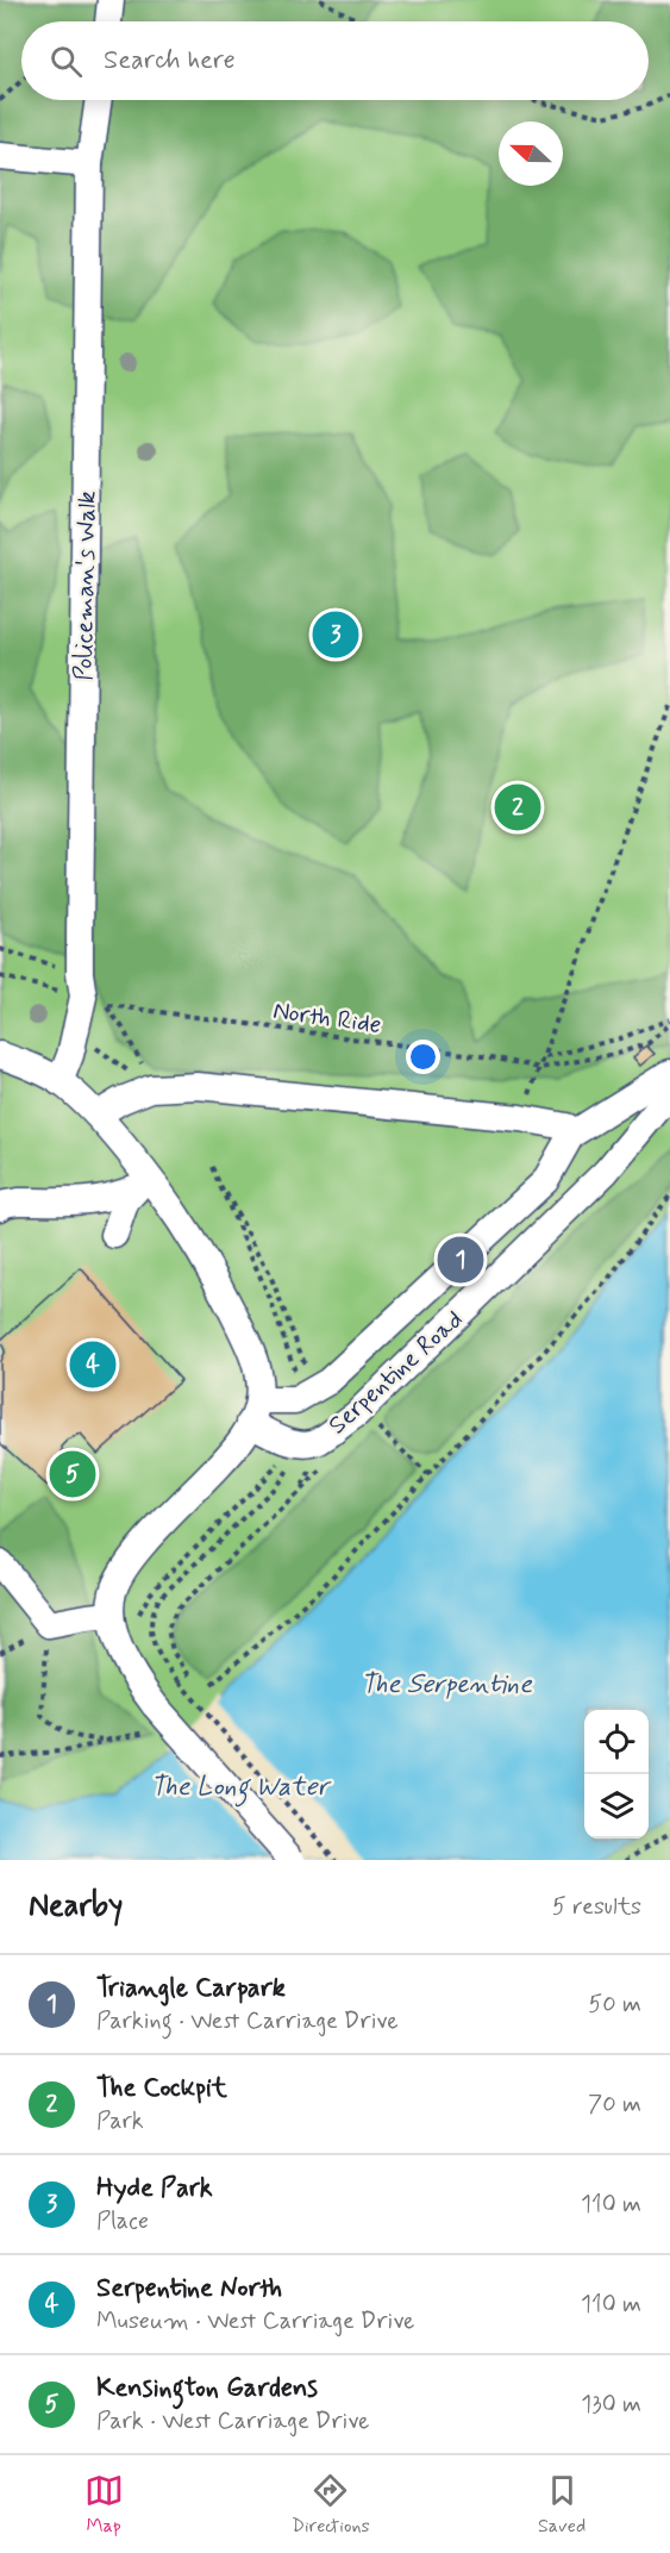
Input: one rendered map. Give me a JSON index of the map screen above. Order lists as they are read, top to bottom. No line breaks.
{"streets":{"street":["Policeman's Walk","Serpentine Road"],"path":["North Ride"]},"crossings":[["Policeman's Walk","North Ride"]],"water":["The Serpentine","The Long Water"],"north":"left","page":{"search":"Search here","pins":["3","2","1","4","5"],"heading":["Nearby","5 results"],"list":[{"mark":"1","name":"Triangle Carpark","note":"Parking · West Carriage Drive","value":"50 m"},{"mark":"2","name":"The Cockpit","note":"Park","value":"70 m"},{"mark":"3","name":"Hyde Park","note":"Place","value":"110 m"},{"mark":"4","name":"Serpentine North","note":"Museum · West Carriage Drive","value":"110 m"},{"mark":"5","name":"Kensington Gardens","note":"Park · West Carriage Drive","value":"130 m"}],"nav":["Map","Directions","Saved"]}}
